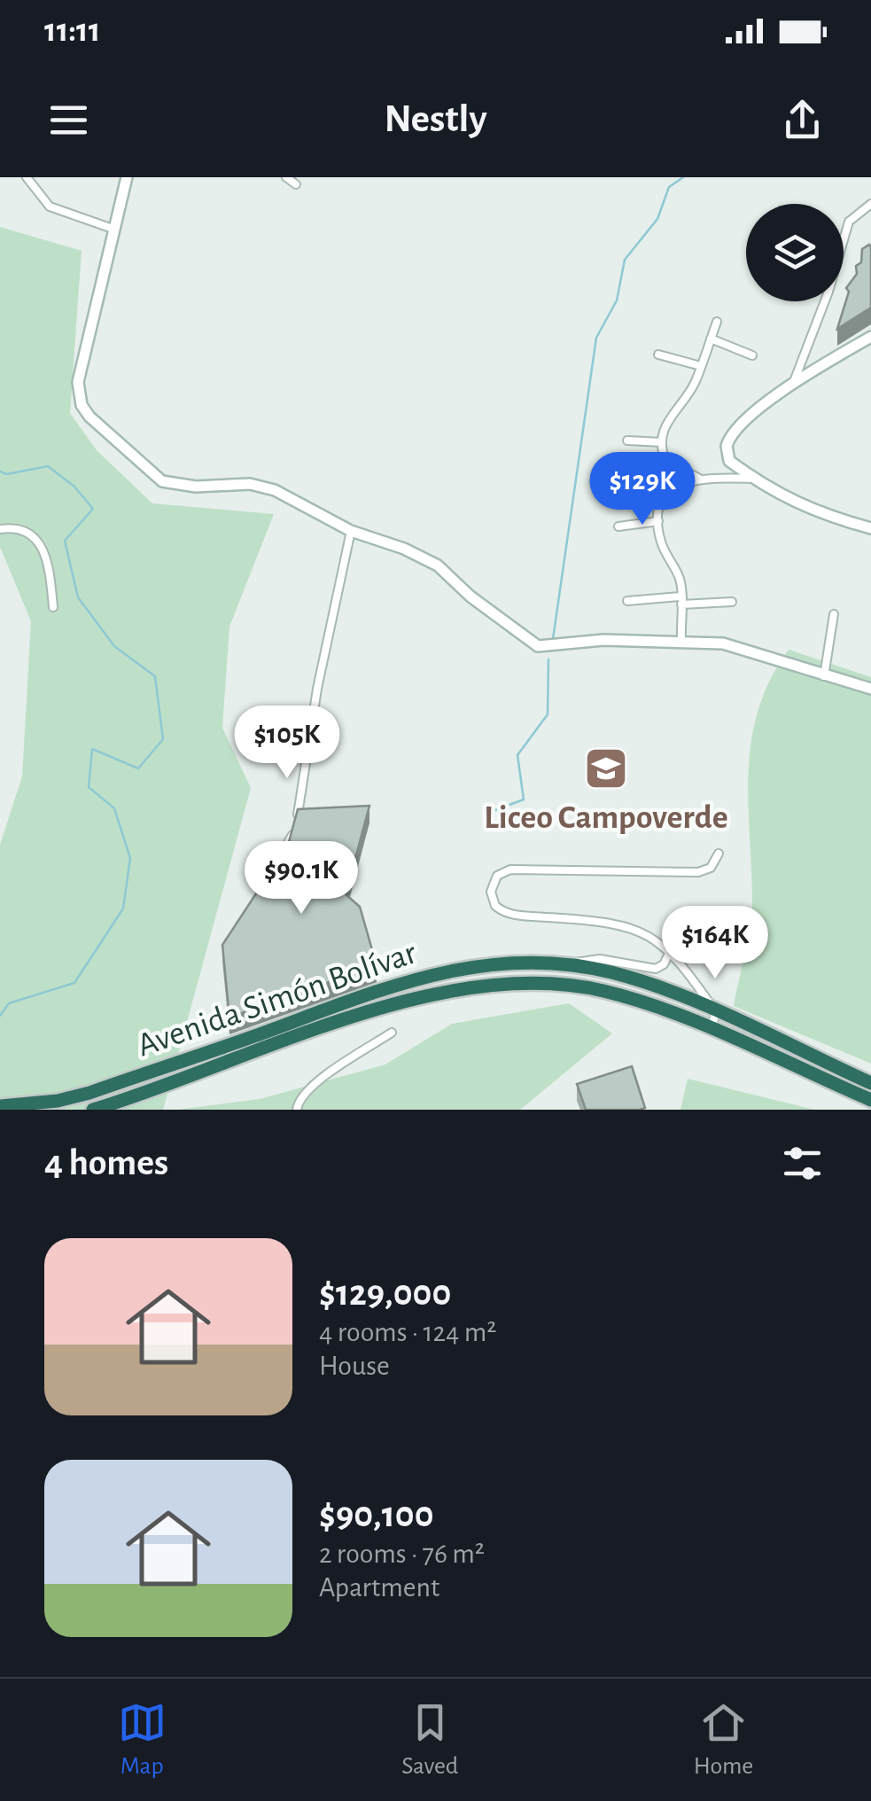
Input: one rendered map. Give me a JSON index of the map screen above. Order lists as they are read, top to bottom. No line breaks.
{"streets":{"highway":["Avenida Simón Bolívar"]},"places":{"school or university":["Liceo Campoverde"]},"page":{"status":"11:11","header":"Nestly","price":["$129K","$105K","$90.1K","$164K"],"heading":"4 homes","list":[{"name":"$129,000","note":"4 rooms · 124 m² · House"},{"name":"$90,100","note":"2 rooms · 76 m² · Apartment"}],"tabs":["Map","Saved","Home"]}}
